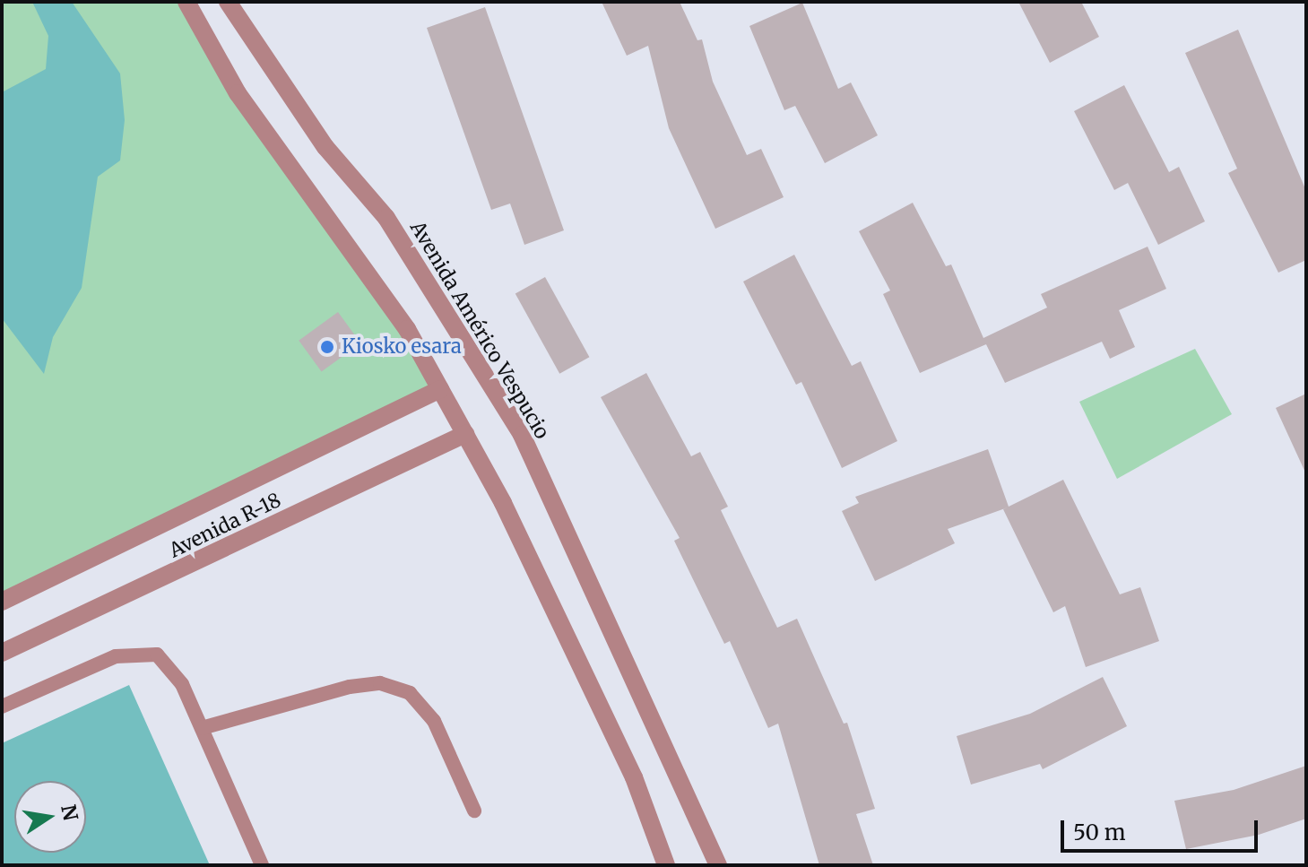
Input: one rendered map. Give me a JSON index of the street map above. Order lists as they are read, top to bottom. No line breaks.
{"streets":{"street":["Avenida Américo Vespucio","Avenida R-18"]},"places":["Kiosko esara"],"scale_bar":"50 m","north":"right"}
